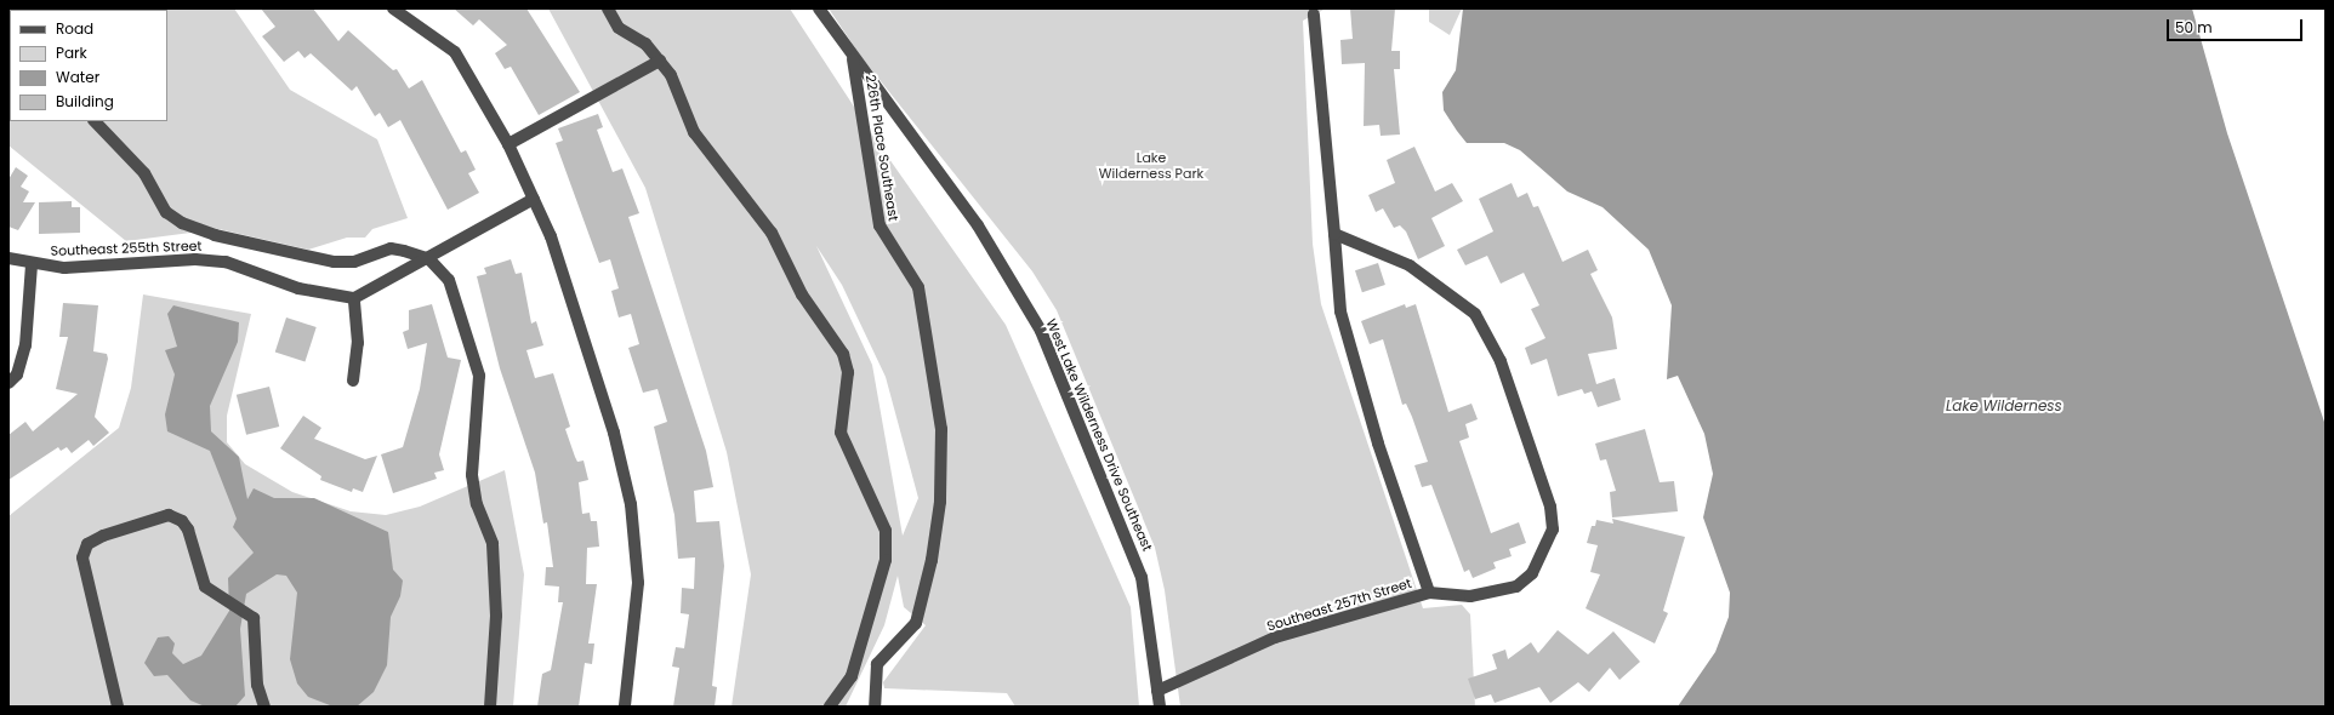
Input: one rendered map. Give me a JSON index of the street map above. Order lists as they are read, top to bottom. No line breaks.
{"streets":{"street":["226th Place Southeast","Southeast 255th Street","West Lake Wilderness Drive Southeast","Southeast 257th Street"]},"crossings":[["226th Place Southeast","West Lake Wilderness Drive Southeast"],["West Lake Wilderness Drive Southeast","Southeast 257th Street"]],"water":["Lake Wilderness"],"parks":["Lake Wilderness Park"],"legend":["Road","Park","Water","Building"],"scale_bar":"50 m"}
